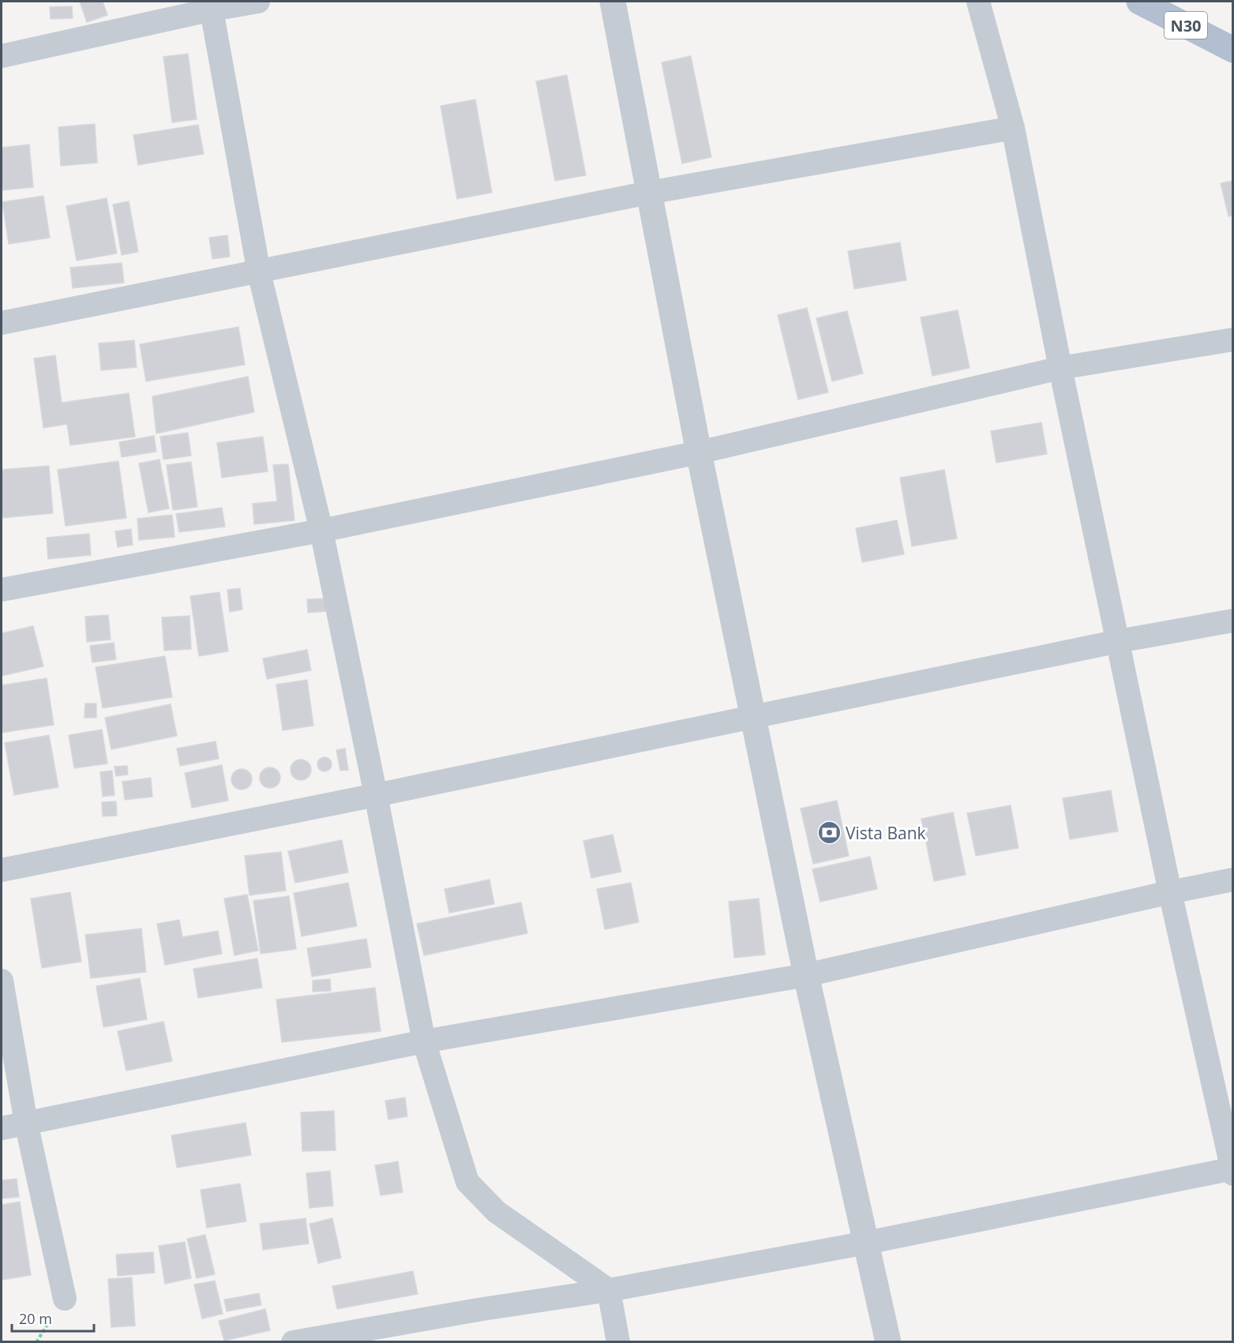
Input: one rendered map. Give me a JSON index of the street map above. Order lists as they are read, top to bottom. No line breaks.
{"streets":{"main road":["N30"]},"places":{"bank":["Vista Bank"]},"scale_bar":"20 m"}
